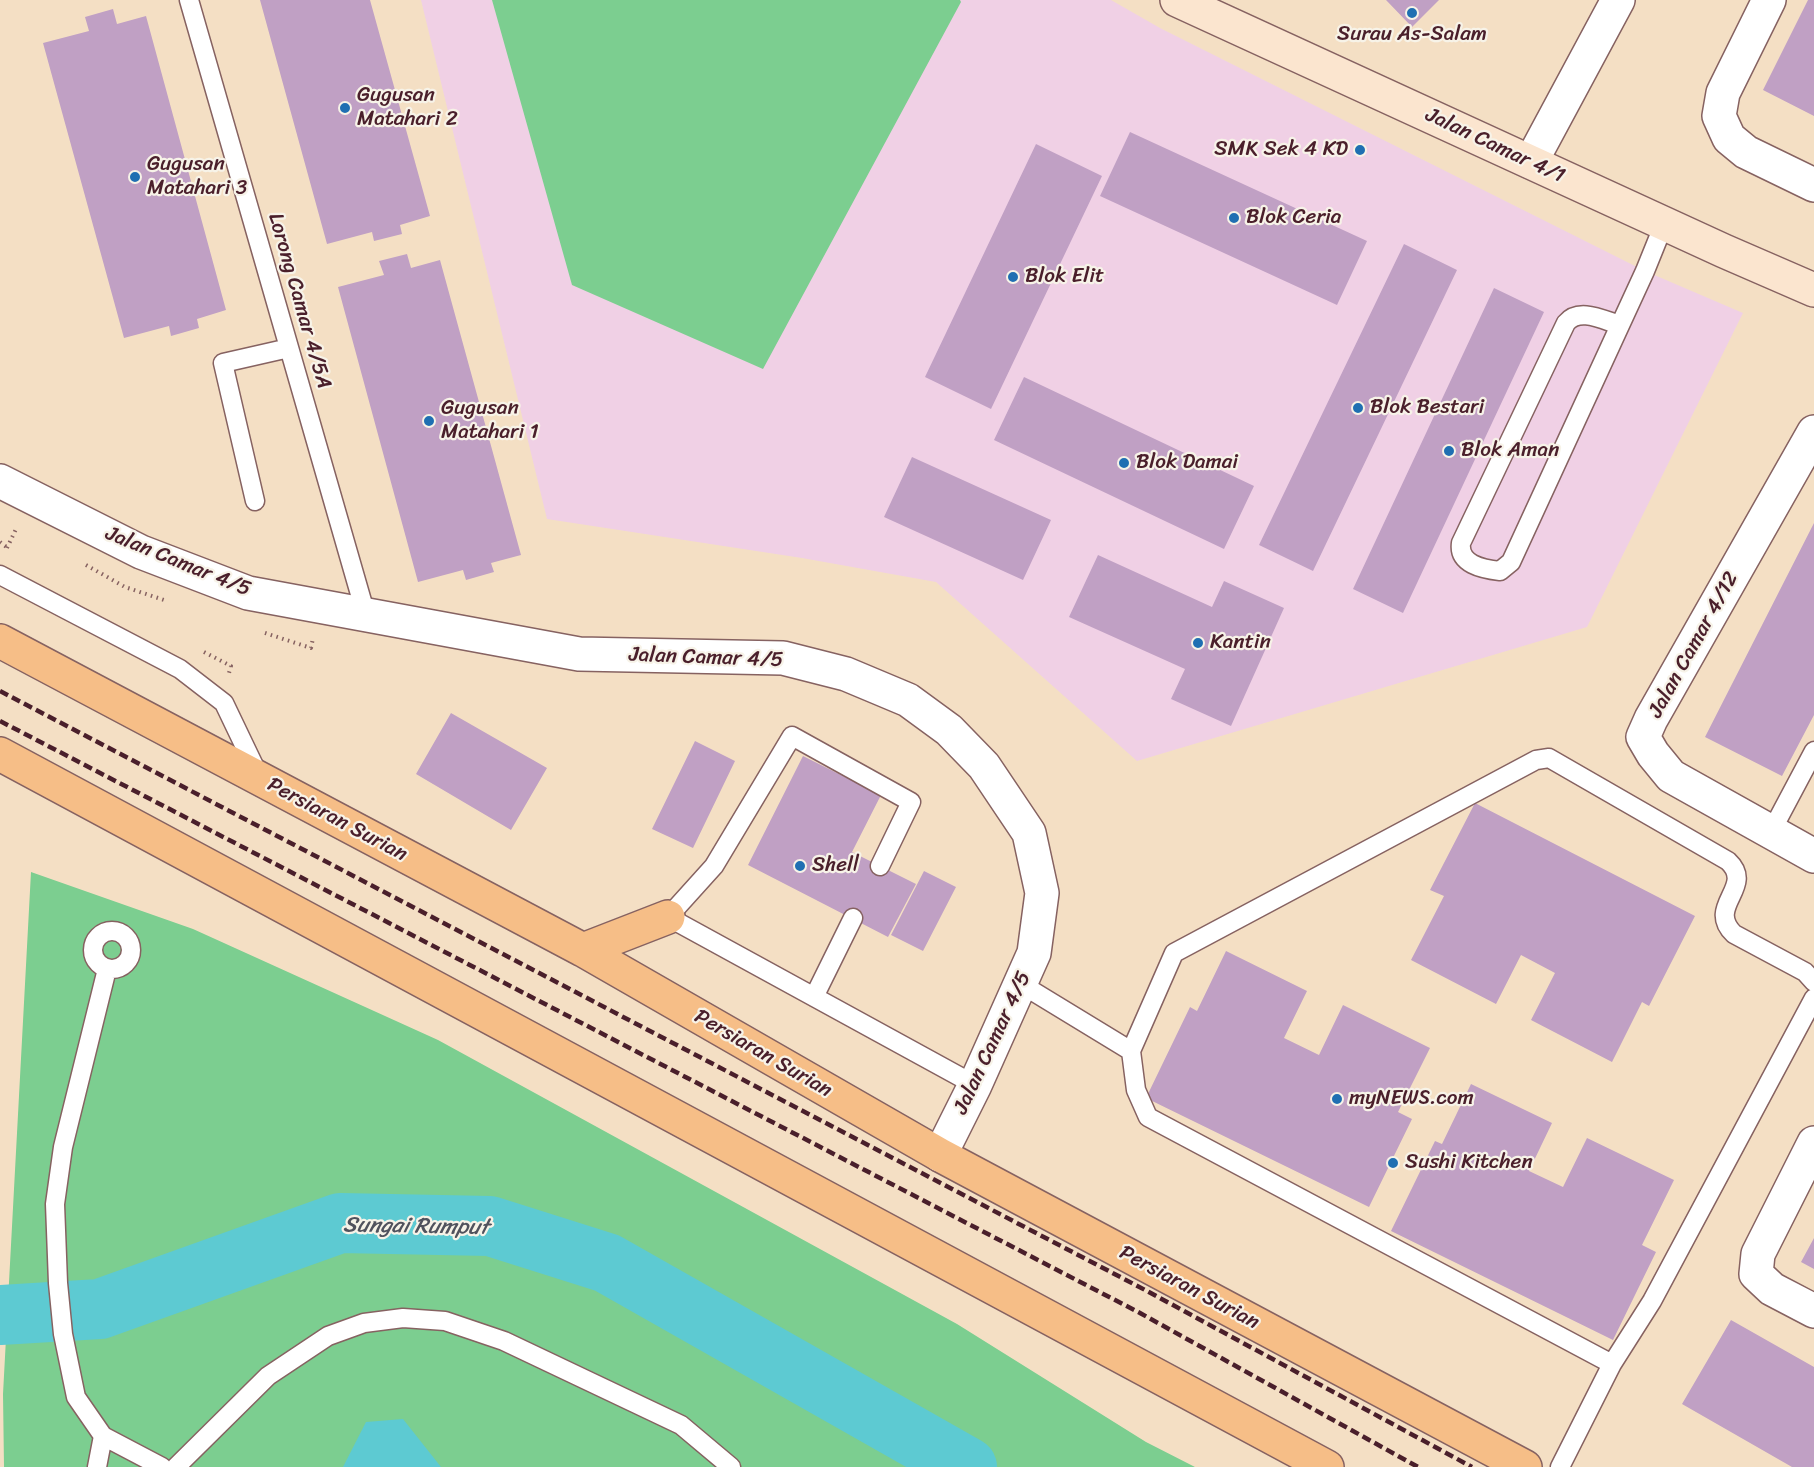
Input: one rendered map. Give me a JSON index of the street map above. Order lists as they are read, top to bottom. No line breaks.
{"streets":{"main road":["Persiaran Surian"],"street":["Jalan Camar 4/1","Jalan Camar 4/5","Jalan Camar 4/12"],"lane":["Lorong Camar 4/5A"]},"crossings":[["Lorong Camar 4/5A","Jalan Camar 4/5"],["Jalan Camar 4/5","Persiaran Surian"]],"water":["Sungai Rumput"],"places":["Surau As-Salam","Gugusan Matahari 2","SMK Sek 4 KD","Gugusan Matahari 3","Blok Ceria","Blok Elit","Blok Bestari","Gugusan Matahari 1","Blok Aman","Blok Damai","Kantin","Shell","myNEWS.com","Sushi Kitchen"]}
